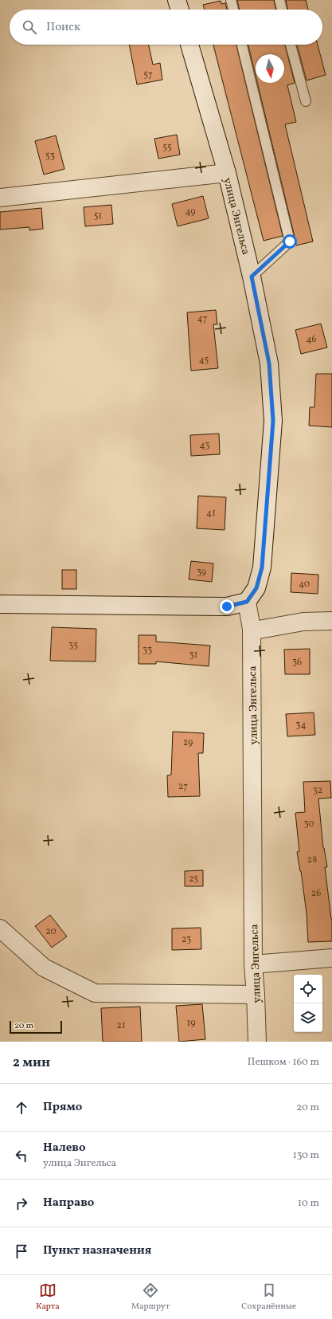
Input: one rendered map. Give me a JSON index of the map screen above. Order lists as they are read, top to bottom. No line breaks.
{"streets":{"street":["улица Энгельса"]},"house_numbers":["57","55","53","49","51","47","46","45","43","41","39","40","35","33","31","36","34","29","27","32","30","28","25","26","20","23","19","21"],"scale_bar":"20 m","north":"bottom","page":{"search":"Поиск","scale":"20 m","heading":["2 мин","Пешком · 160 m"],"list":[["Прямо","20 m"],["Налево","улица Энгельса","130 m"],["Направо","10 m"],"Пункт назначения"],"nav":["Карта","Маршрут","Сохранённые"]}}
